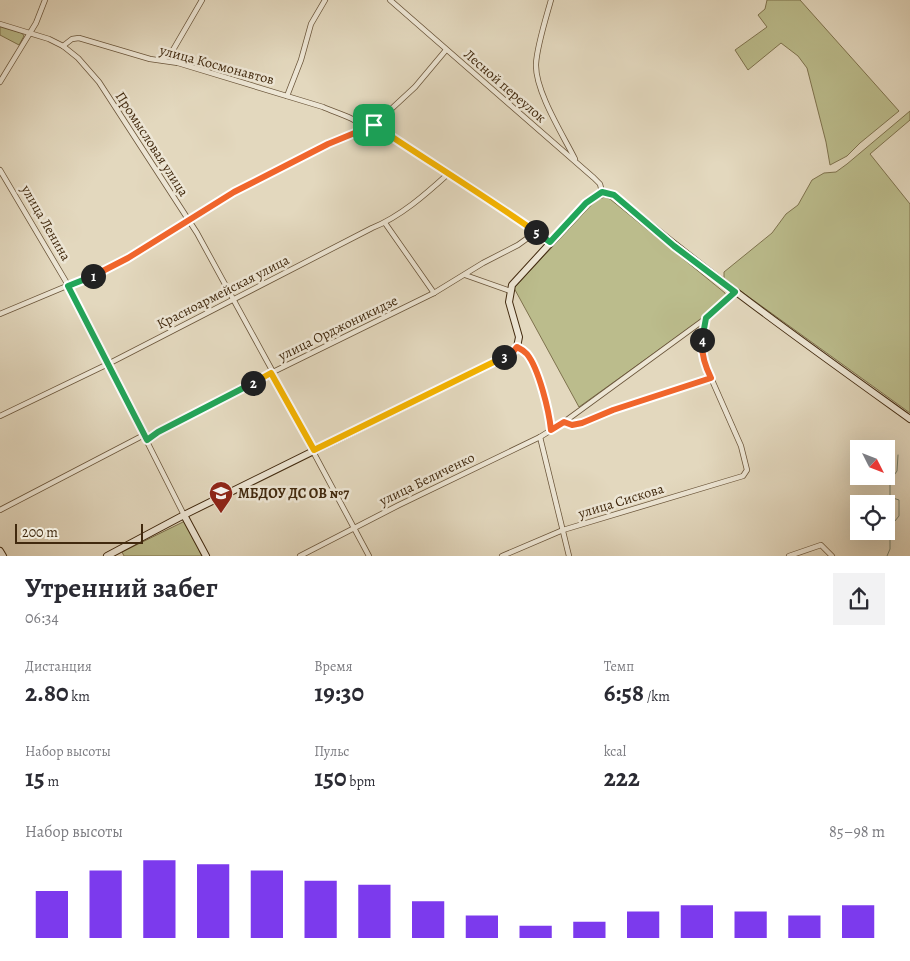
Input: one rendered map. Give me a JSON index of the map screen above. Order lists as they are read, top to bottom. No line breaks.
{"streets":{"street":["улица Космонавтов","Лесной переулок","Промысловая улица","улица Ленина","Красноармейская улица","улица Орджоникидзе","улица Беличенко","улица Сискова"]},"crossings":[["улица Космонавтов","Промысловая улица"],["Промысловая улица","Красноармейская улица"],["Промысловая улица","улица Орджоникидзе"],["Промысловая улица","улица Беличенко"],["улица Ленина","Красноармейская улица"],["улица Ленина","улица Орджоникидзе"],["улица Беличенко","улица Сискова"]],"places":{"school or university":["МБДОУ ДС ОВ №7"]},"scale_bar":"200 m","north":"bottom right","page":{"pins":["5","1","4","3","2"],"scale":"200 m","heading":["Утренний забег","06:34"],"stats":[["Дистанция","2.80 km"],["Время","19:30"],["Темп","6:58 /km"],["Набор высоты","15 m"],["Пульс","150 bpm"],["kcal","222"]],"chart":["Набор высоты","85–98 m"]}}
